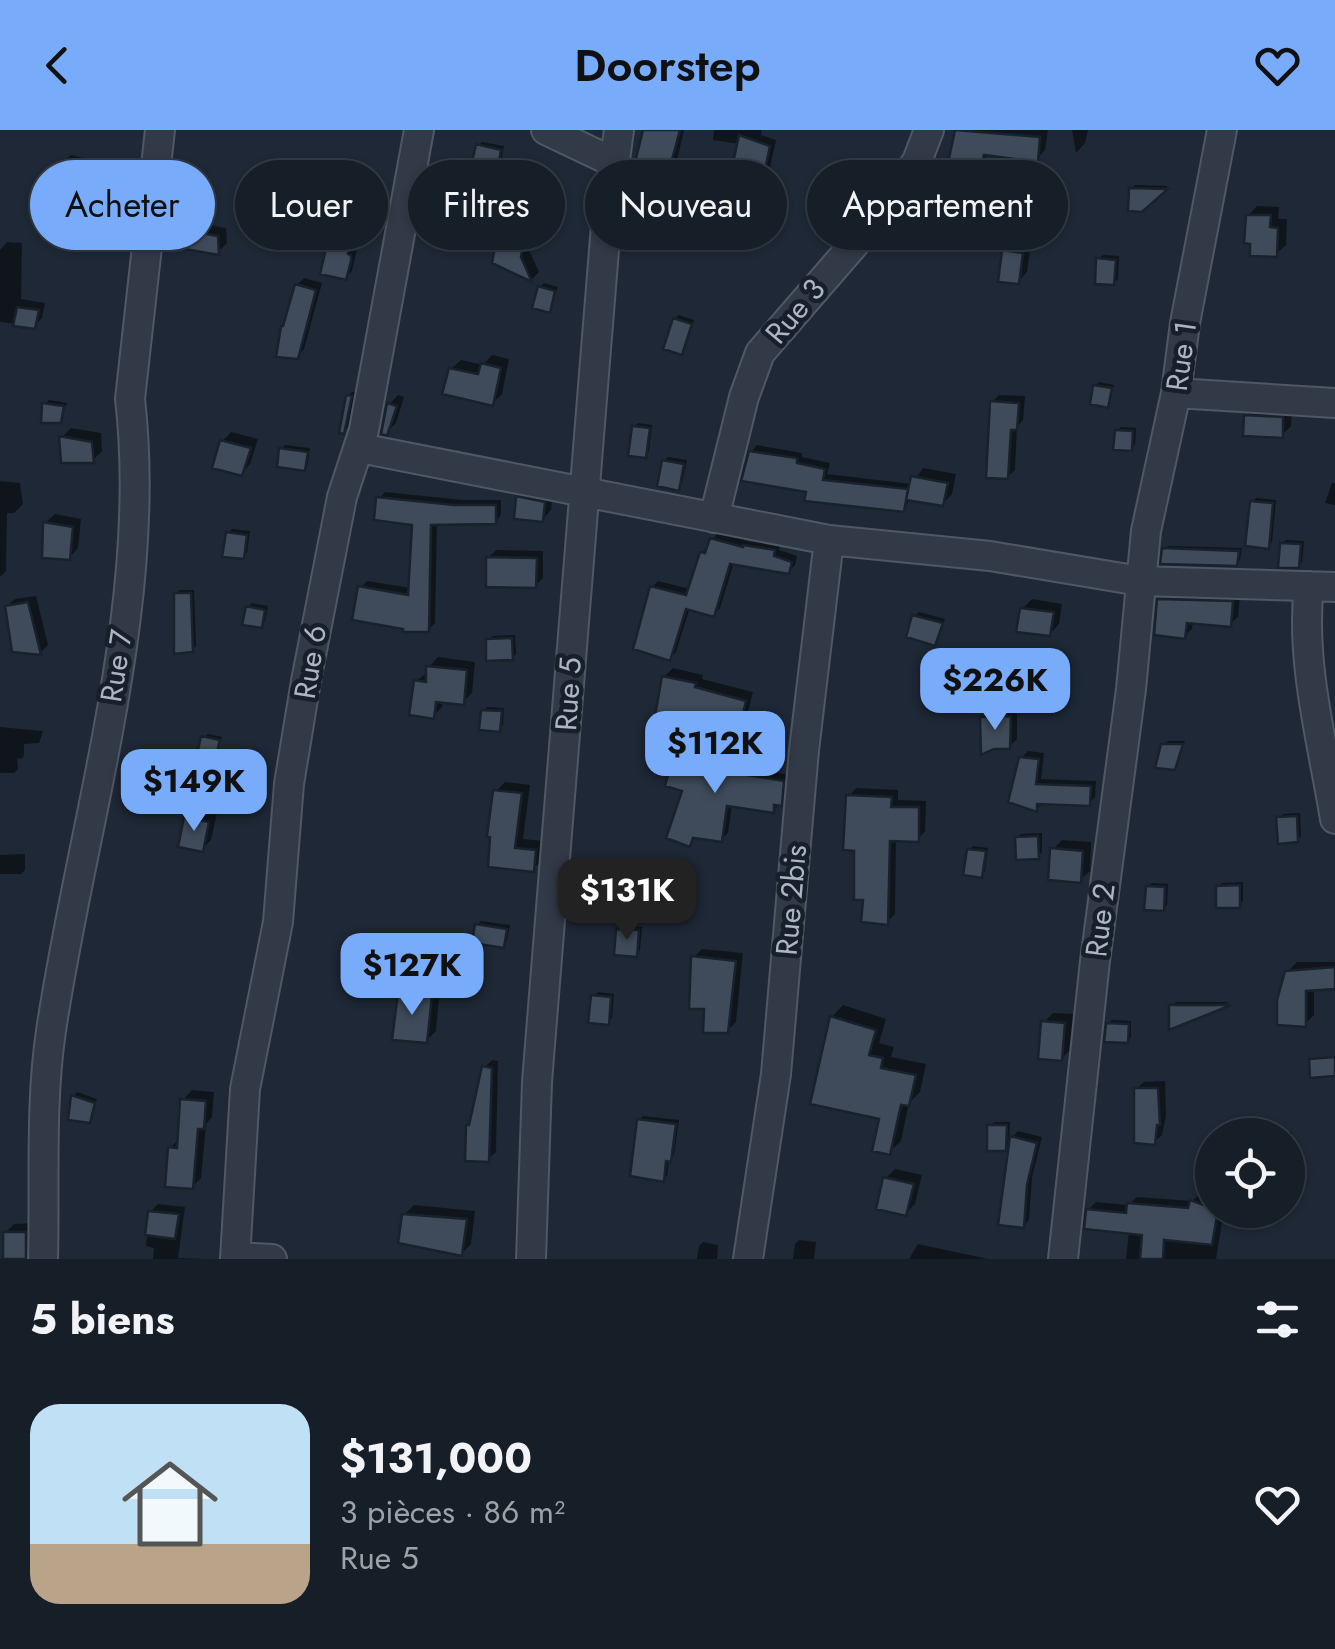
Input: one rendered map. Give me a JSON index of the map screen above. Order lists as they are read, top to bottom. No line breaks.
{"streets":{"street":["Rue 3","Rue 1","Rue 6","Rue 7","Rue 5","Rue 2bis","Rue 2"]},"crossings":[["Rue 1","Rue 2"]],"page":{"header":"Doorstep","chip":["Acheter","Louer","Filtres","Nouveau","Appartement"],"price":["$226K","$112K","$149K","$131K","$127K"],"heading":"5 biens","list":[{"name":"$131,000","note":"3 pièces · 86 m² · Rue 5"}]}}
